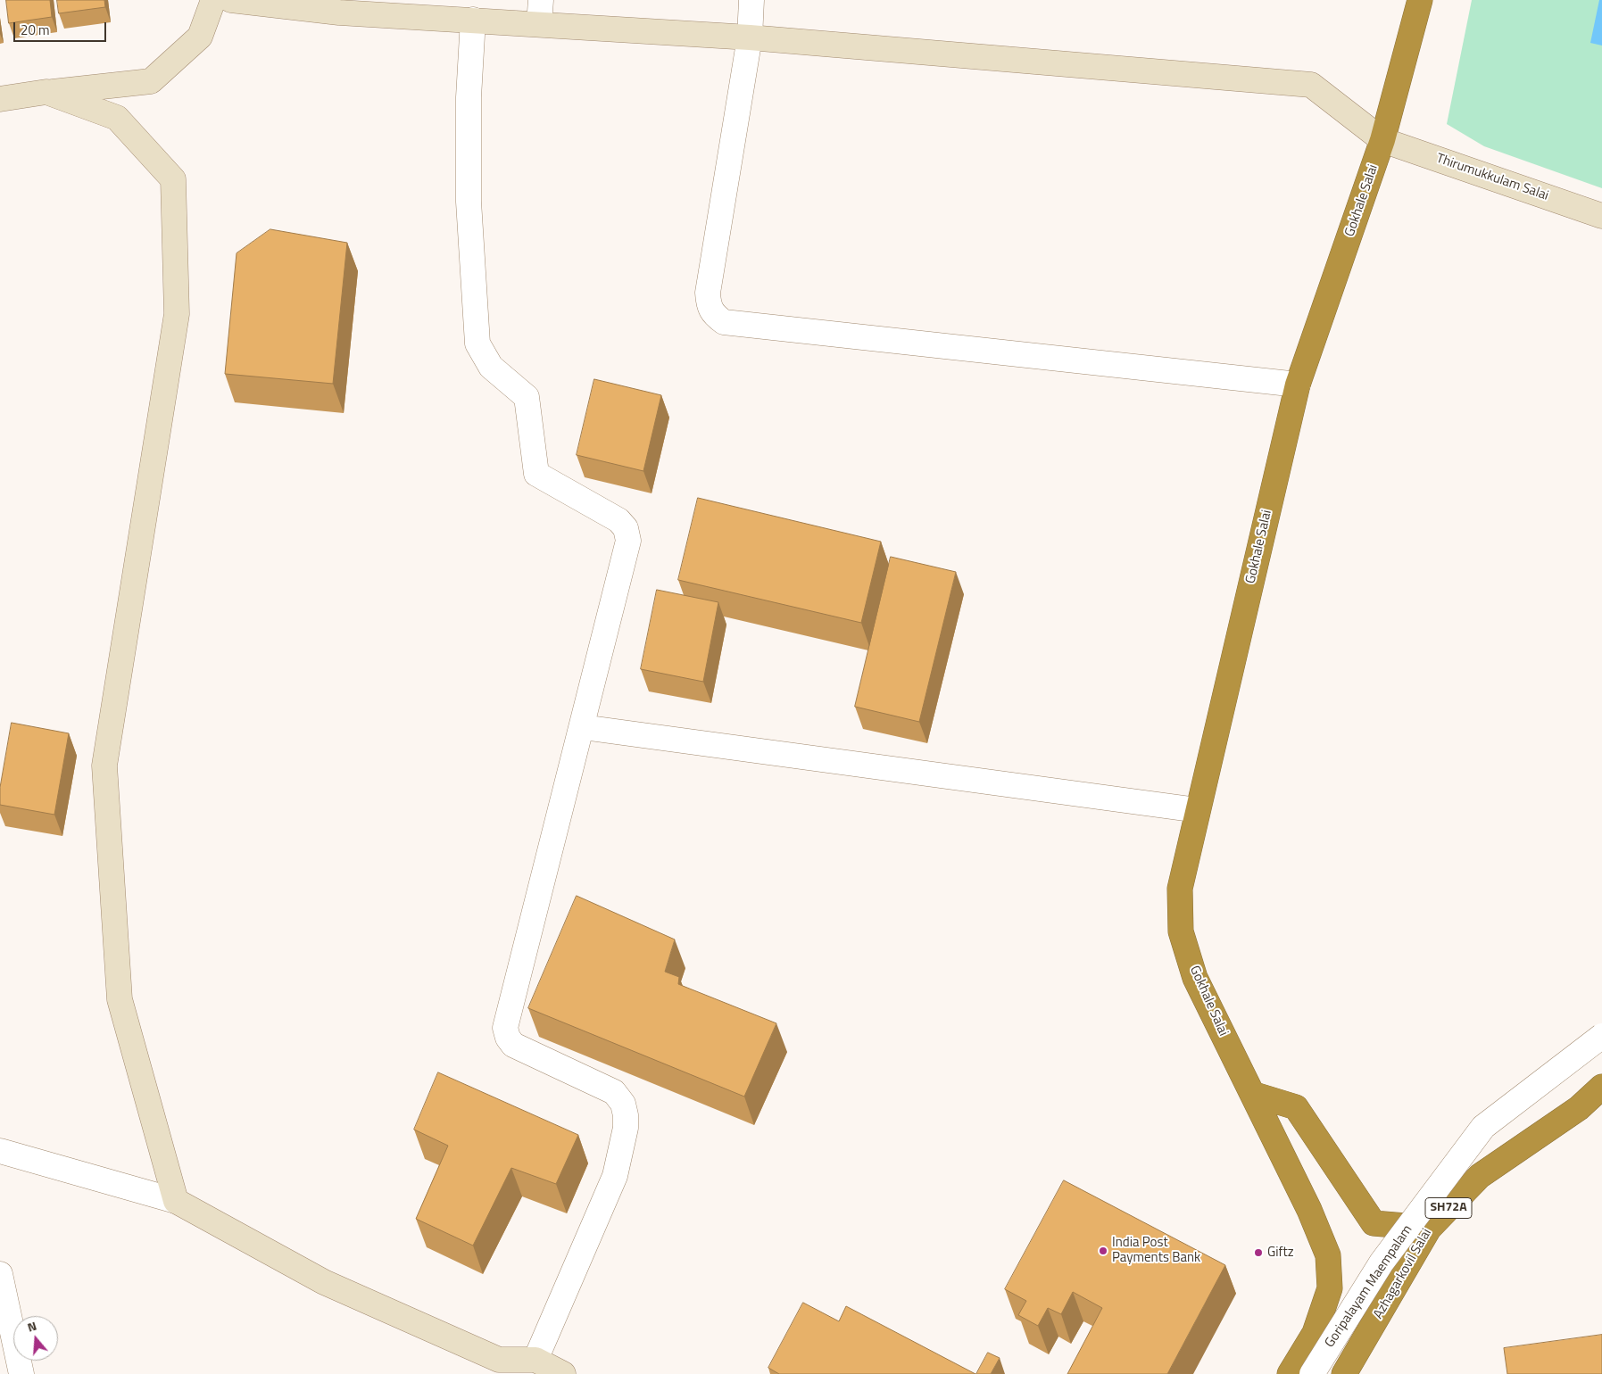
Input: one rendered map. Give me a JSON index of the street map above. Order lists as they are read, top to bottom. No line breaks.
{"streets":{"highway":["Gokhale Salai","SH72A","Azhagarkovil Salai"],"main road":["Thirumukkulam Salai"],"street":["Goripalayam Maempalam"]},"crossings":[["Thirumukkulam Salai","Gokhale Salai"]],"places":["India Post Payments Bank","Giftz"],"scale_bar":"20 m","north":"top"}
